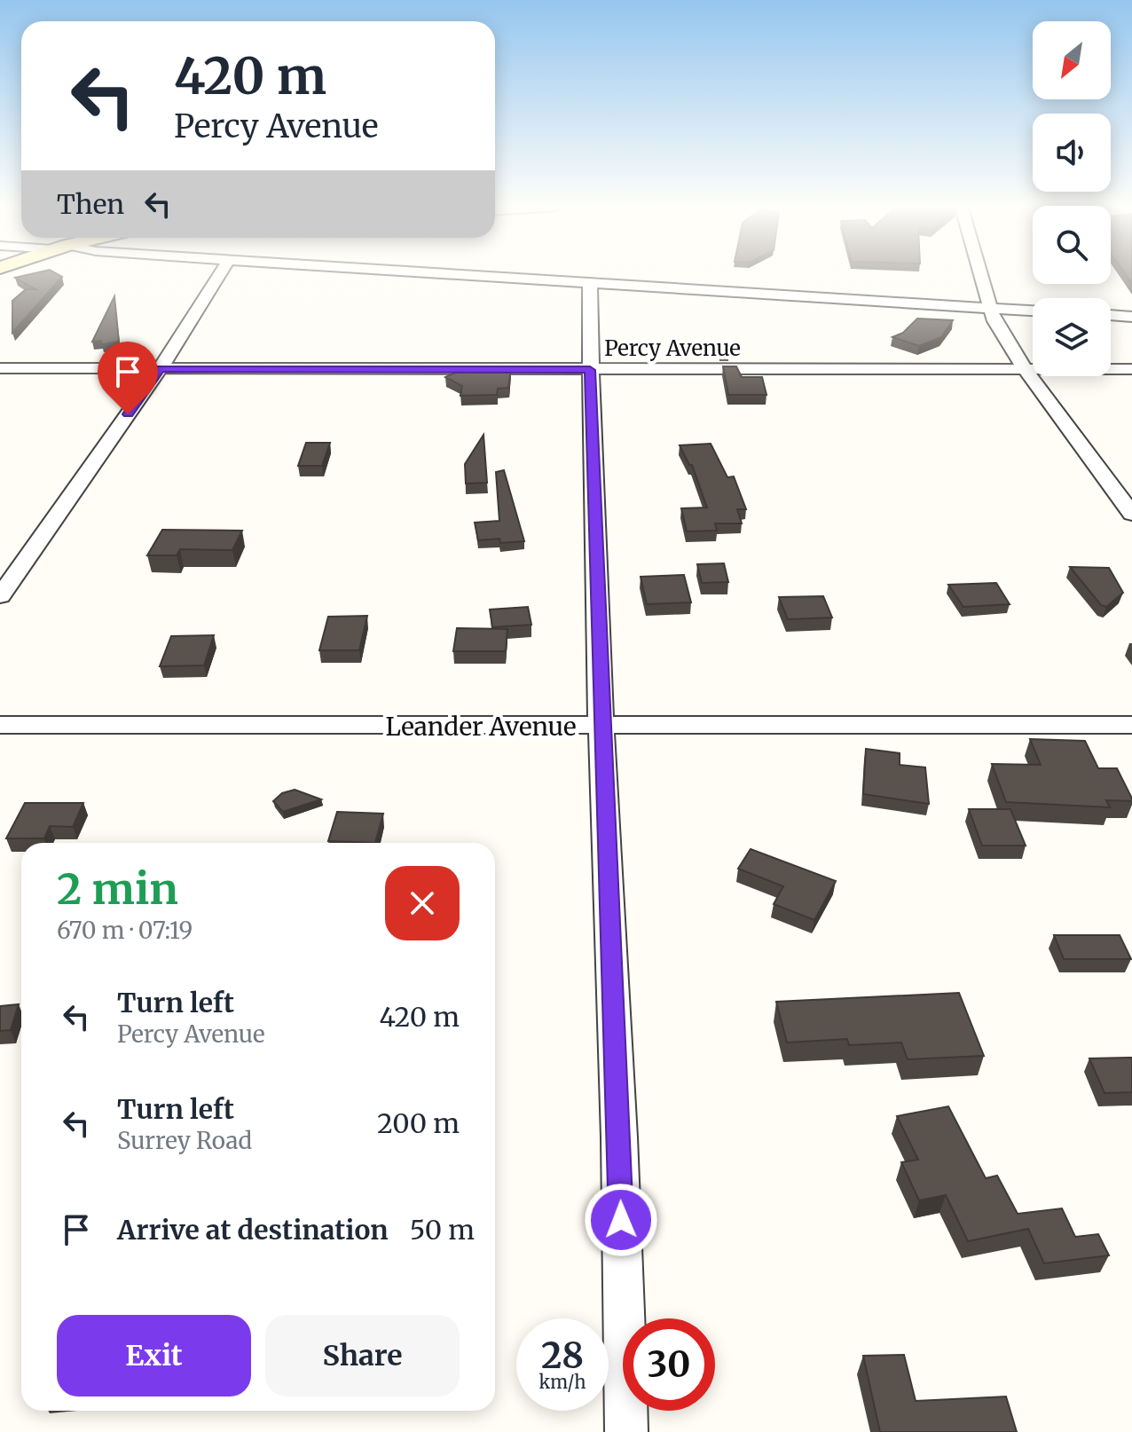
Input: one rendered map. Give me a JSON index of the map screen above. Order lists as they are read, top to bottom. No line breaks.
{"streets":{"street":["Percy Avenue","Leander Avenue"]},"north":"bottom left","page":{"turn":["420 m","Percy Avenue"],"then":"Then","heading":["2 min","670 m · 07:19"],"list":[{"name":"Turn left","note":"Percy Avenue","value":"420 m"},{"name":"Turn left","note":"Surrey Road","value":"200 m"},{"name":"Arrive at destination","value":"50 m"}],"buttons":["Exit","Share"],"speed":"28 km/h","limit":"30"}}
